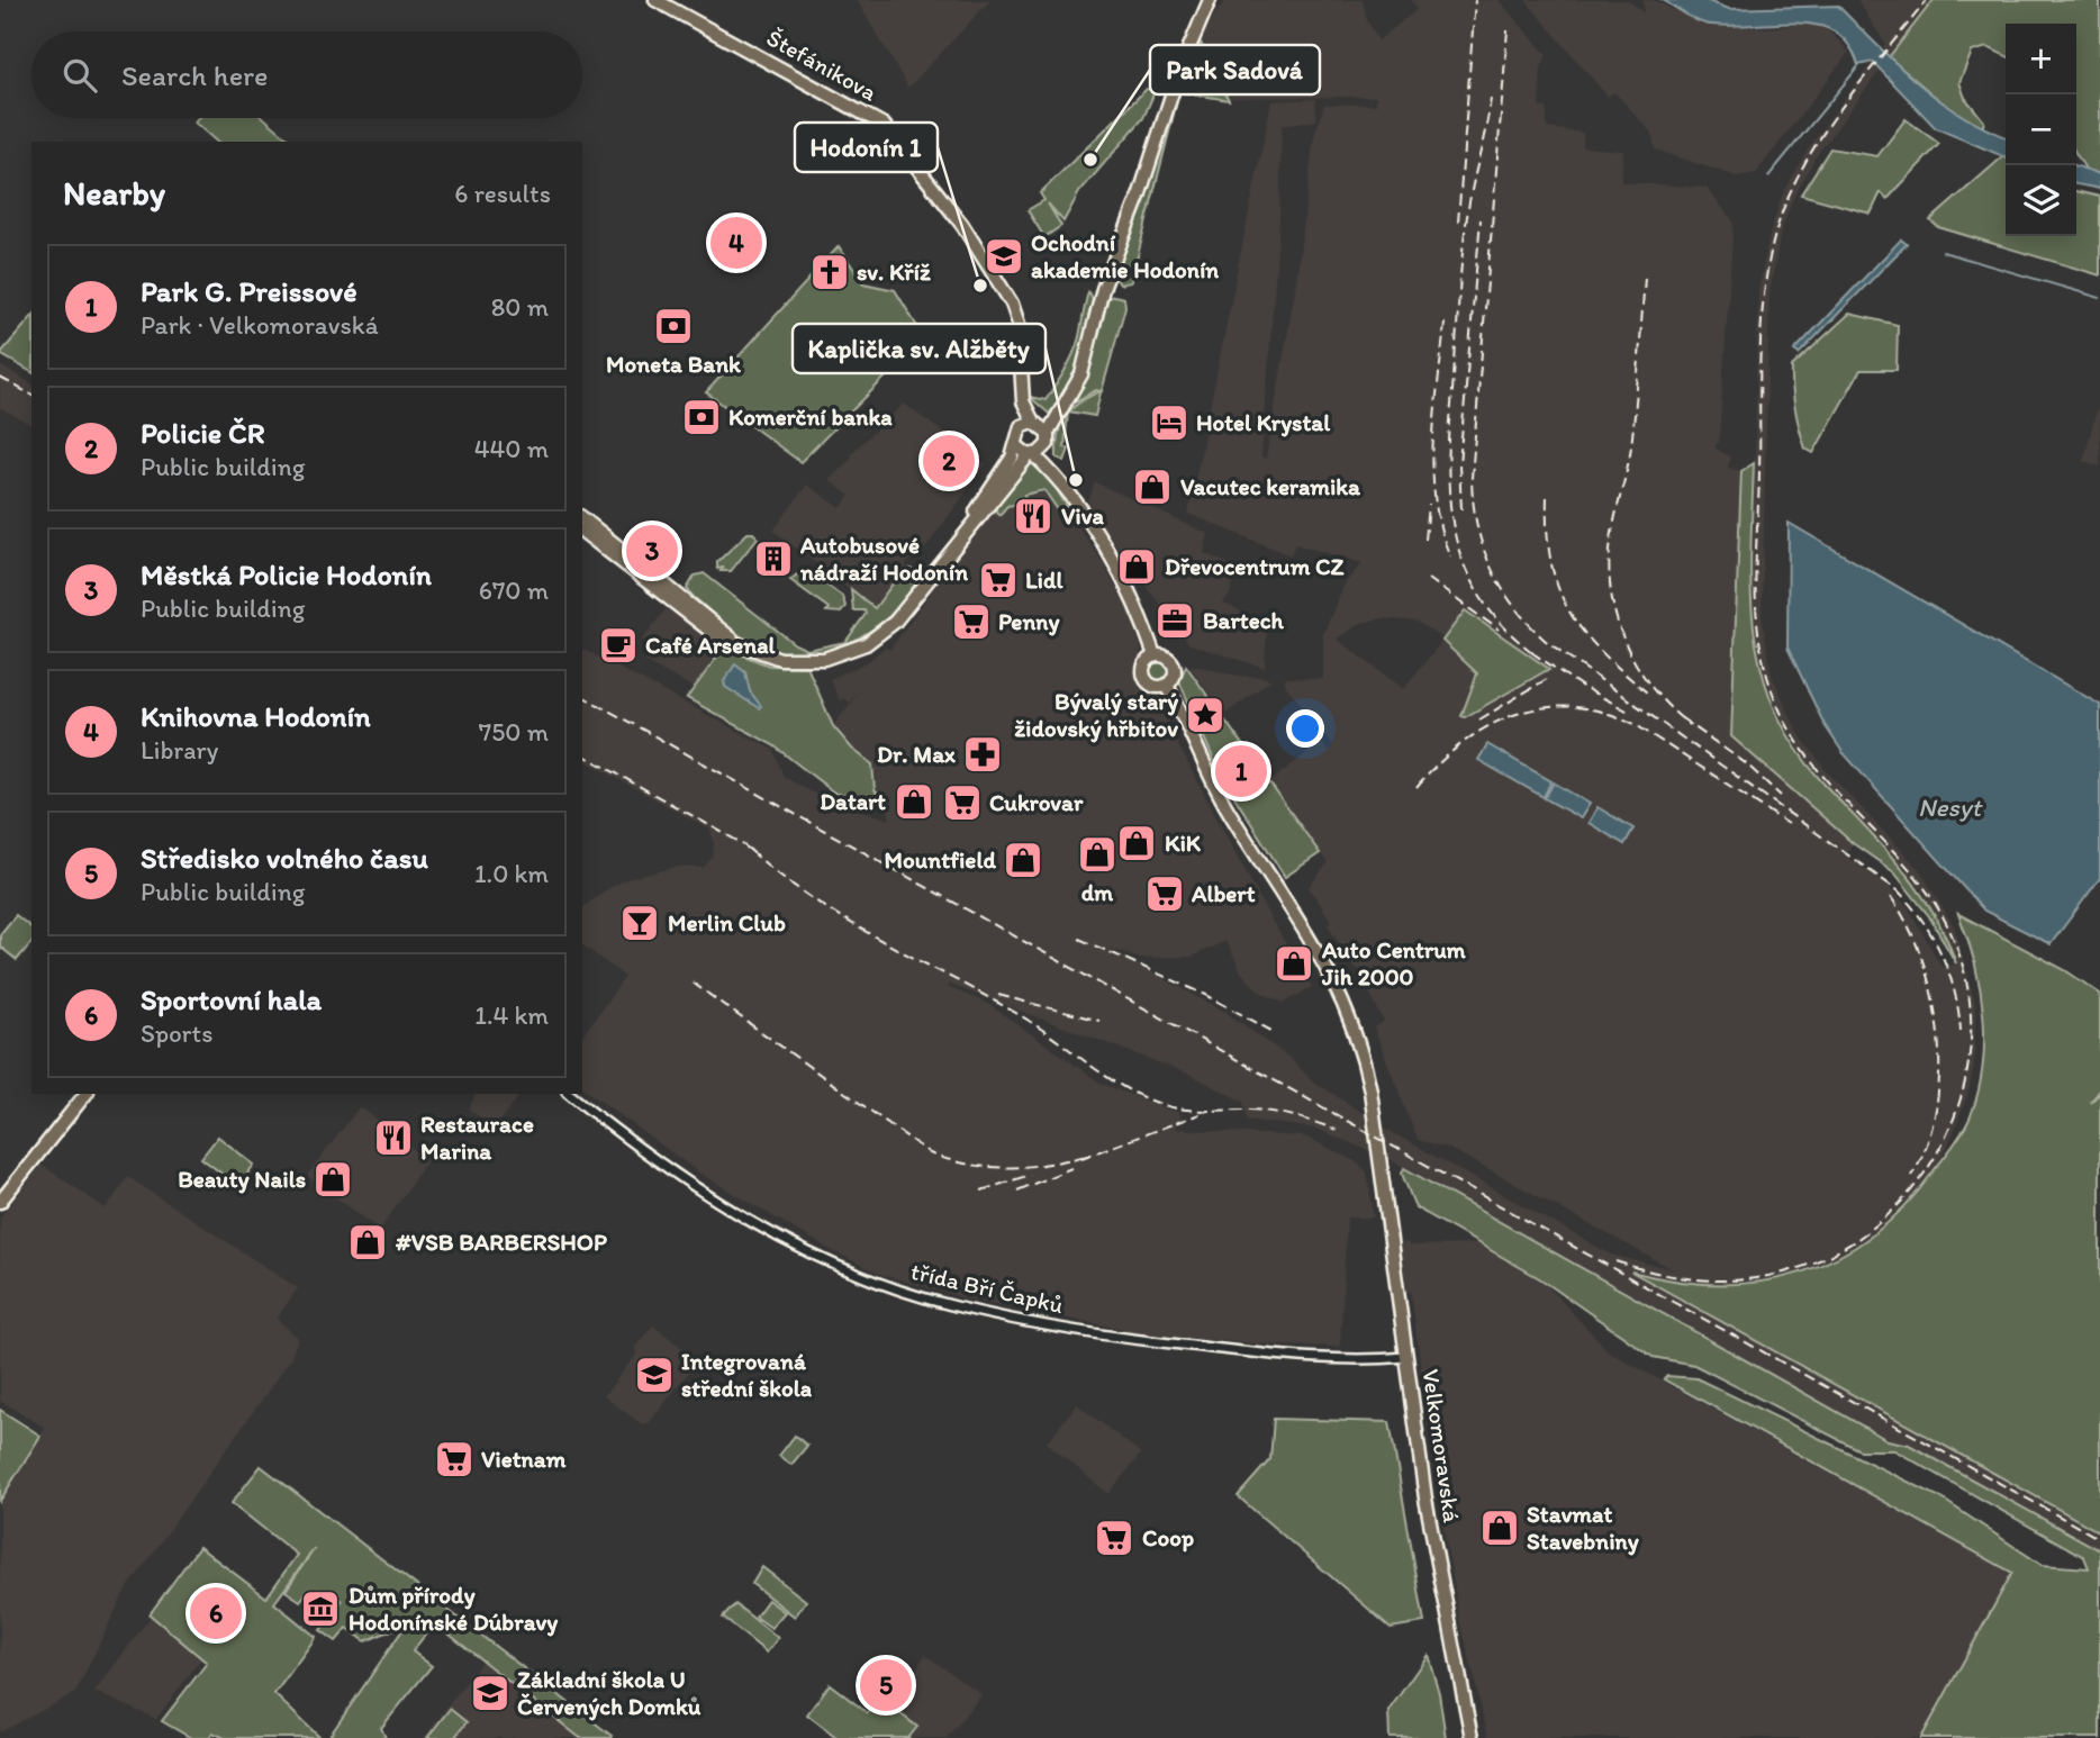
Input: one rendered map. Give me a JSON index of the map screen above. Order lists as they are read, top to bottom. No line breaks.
{"streets":{"main road":["Štefánikova","Velkomoravská"],"street":["třída Bří Čapků"]},"crossings":[["třída Bří Čapků","Velkomoravská"]],"water":["Nesyt"],"places":{"other":["Park Sadová","Hodonín 1","Kaplička sv. Alžběty"],"school or university":["Ochodní akademie Hodonín","Integrovaná střední škola","Základní škola U Červených Domků"],"church":["sv. Kříž"],"bank":["Moneta Bank","Komerční banka"],"hotel":["Hotel Krystal"],"shop":["Vacutec keramika","Dřevocentrum CZ","Datart","KiK","dm","Mountfield","Auto Centrum Jih 2000","Beauty Nails","#VSB BARBERSHOP","Stavmat Stavebniny"],"restaurant":["Viva","Restaurace Marina"],"building":["Autobusové nádraží Hodonín"],"supermarket":["Lidl","Penny","Cukrovar","Albert","Vietnam","Coop"],"office":["Bartech"],"cafe":["Café Arsenal"],"place":["Bývalý starý židovský hřbitov"],"pharmacy":["Dr. Max"],"bar":["Merlin Club"],"museum":["Dům přírody Hodonínské Dúbravy"]},"page":{"map_buttons":["+","−"],"search":"Search here","heading":["Nearby","6 results"],"pins":["4","2","3","1","6","5"],"list":[{"mark":"1","name":"Park G. Preissové","note":"Park · Velkomoravská","value":"80 m"},{"mark":"2","name":"Policie ČR","note":"Public building","value":"440 m"},{"mark":"3","name":"Městká Policie Hodonín","note":"Public building","value":"670 m"},{"mark":"4","name":"Knihovna Hodonín","note":"Library","value":"750 m"},{"mark":"5","name":"Středisko volného času","note":"Public building","value":"1.0 km"},{"mark":"6","name":"Sportovní hala","note":"Sports","value":"1.4 km"}]}}
